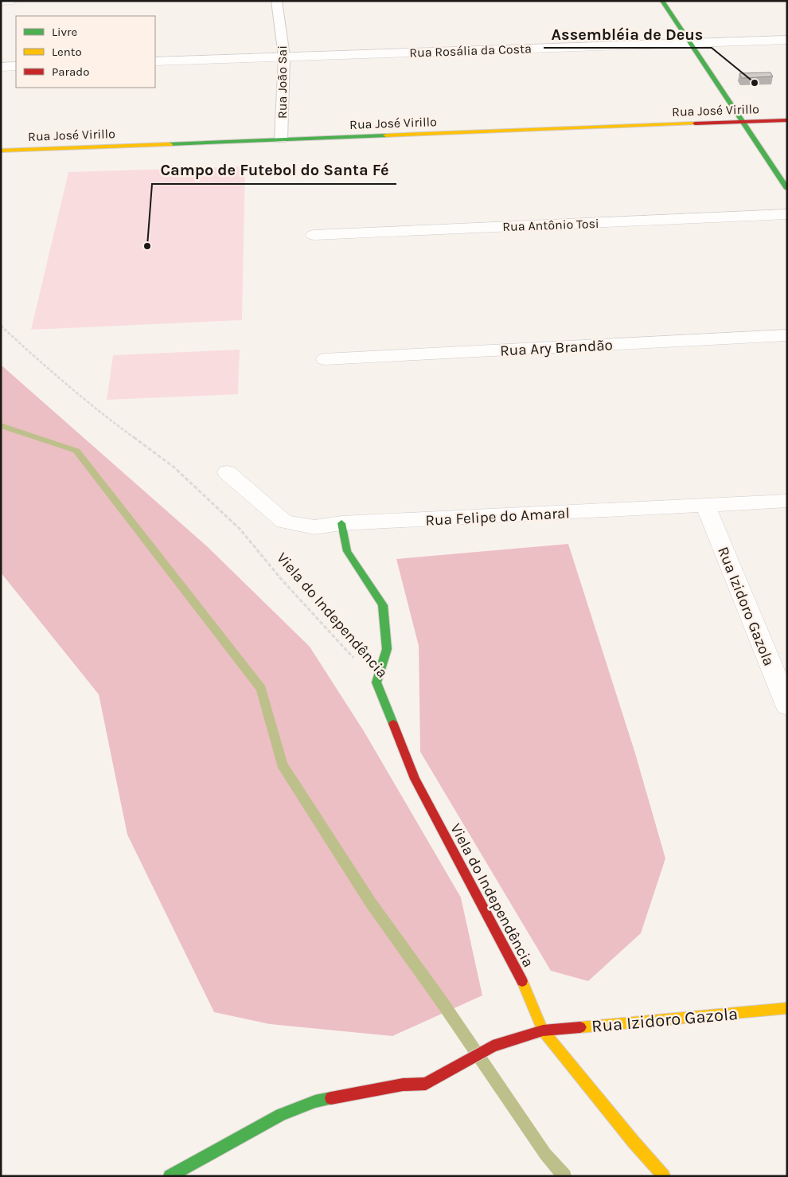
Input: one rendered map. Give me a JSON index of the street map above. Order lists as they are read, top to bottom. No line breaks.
{"streets":{"street":["Rua Rosália da Costa","Rua José Virillo","Rua Antônio Tosi","Rua Ary Brandão","Rua Felipe do Amaral","Rua Izidoro Gazola","Viela do Independência"],"lane":["Rua João Sai"]},"crossings":[["Rua Rosália da Costa","Rua João Sai"],["Rua João Sai","Rua José Virillo"],["Rua Felipe do Amaral","Rua Izidoro Gazola"],["Rua Izidoro Gazola","Viela do Independência"]],"places":["Assembléia de Deus","Campo de Futebol do Santa Fé"],"legend":["Livre","Lento","Parado"]}
